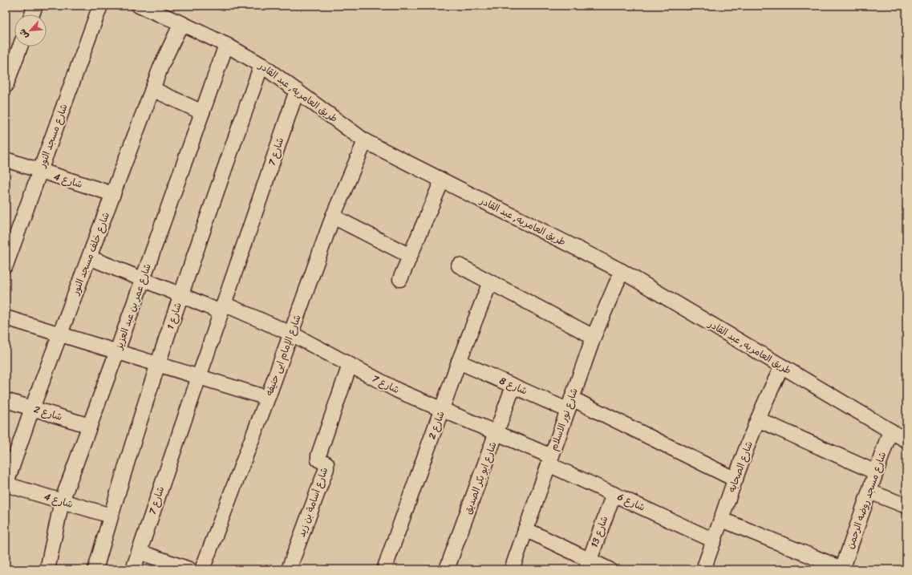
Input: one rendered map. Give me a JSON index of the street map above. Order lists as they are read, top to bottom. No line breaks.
{"streets":{"street":["طريق العامريه, عبد القادر","شارع مسجد النور","شارع 7","شارع 4","شارع خلف مسجد النور","شارع عمر بن عبد العزيز","شارع 1","شارع الإمام ابى حنيفه","شارع 8","شارع 2","شارع نور الاسلام","شارع الصحابه","شارع ابو بكر الصديق","شارع مسجد روضه الرحمن","شارع أسامة بن زيد","شارع 6","شارع 13"]},"crossings":[["طريق العامريه, عبد القادر","شارع 7"],["طريق العامريه, عبد القادر","شارع خلف مسجد النور"],["طريق العامريه, عبد القادر","شارع عمر بن عبد العزيز"],["طريق العامريه, عبد القادر","شارع 1"],["طريق العامريه, عبد القادر","شارع الإمام ابى حنيفه"],["طريق العامريه, عبد القادر","شارع نور الاسلام"],["طريق العامريه, عبد القادر","شارع الصحابه"],["طريق العامريه, عبد القادر","شارع مسجد روضه الرحمن"],["شارع مسجد النور","شارع 4"],["شارع 7","شارع الإمام ابى حنيفه"],["شارع 7","شارع 2"],["شارع 7","شارع نور الاسلام"],["شارع 7","شارع ابو بكر الصديق"],["شارع 7","شارع أسامة بن زيد"],["شارع 7","شارع 6"],["شارع 4","شارع خلف مسجد النور"],["شارع 4","شارع عمر بن عبد العزيز"],["شارع 4","شارع 1"],["شارع خلف مسجد النور","شارع 2"],["شارع عمر بن عبد العزيز","شارع 2"],["شارع 8","شارع 2"],["شارع 8","شارع نور الاسلام"],["شارع 8","شارع الصحابه"],["شارع 8","شارع ابو بكر الصديق"],["شارع نور الاسلام","شارع 6"],["شارع الصحابه","شارع 6"],["شارع 6","شارع 13"]],"north":"bottom left"}
